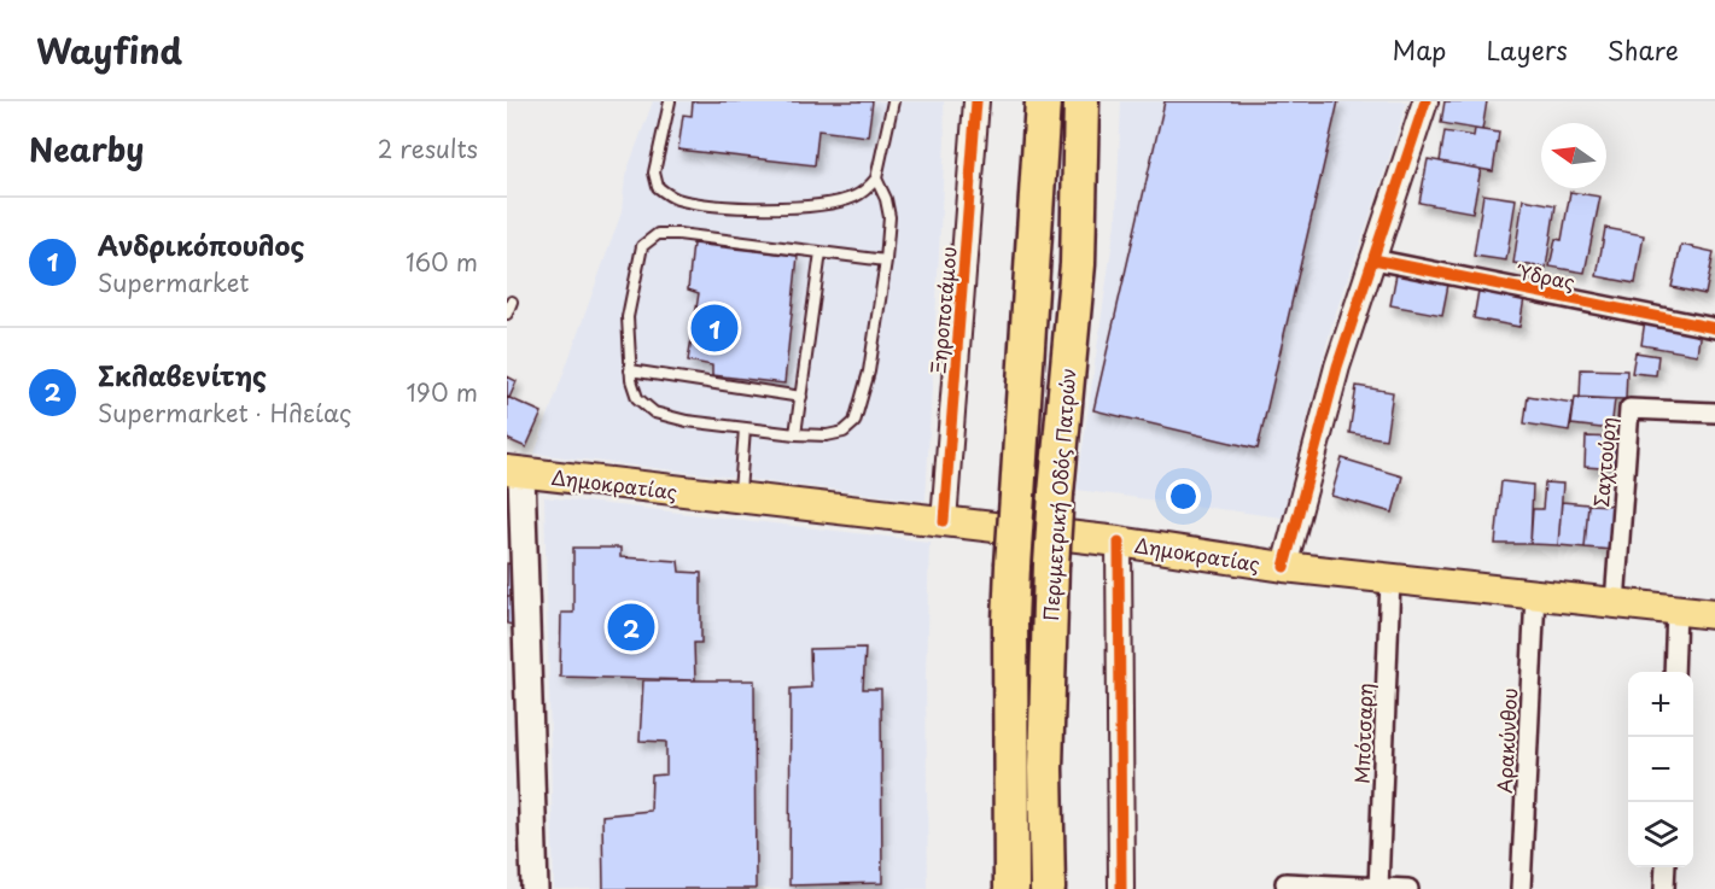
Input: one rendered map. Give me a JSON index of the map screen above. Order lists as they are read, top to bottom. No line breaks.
{"streets":{"highway":["Περιμετρική Οδός Πατρών"],"main road":["Δημοκρατίας"],"street":["Ύδρας","Ξηροποτάμου","Σαχτούρη","Μπότσαρη","Αρακύνθου"]},"crossings":[["Ξηροποτάμου","Δημοκρατίας"],["Σαχτούρη","Δημοκρατίας"],["Δημοκρατίας","Μπότσαρη"],["Δημοκρατίας","Αρακύνθου"]],"north":"left","page":{"header":"Wayfind","nav":["Map","Layers","Share"],"heading":["Nearby","2 results"],"list":[{"mark":"1","name":"Ανδρικόπουλος","note":"Supermarket","value":"160 m"},{"mark":"2","name":"Σκλαβενίτης","note":"Supermarket · Ηλείας","value":"190 m"}],"pins":["1","2"],"map_buttons":["+","−"]}}
